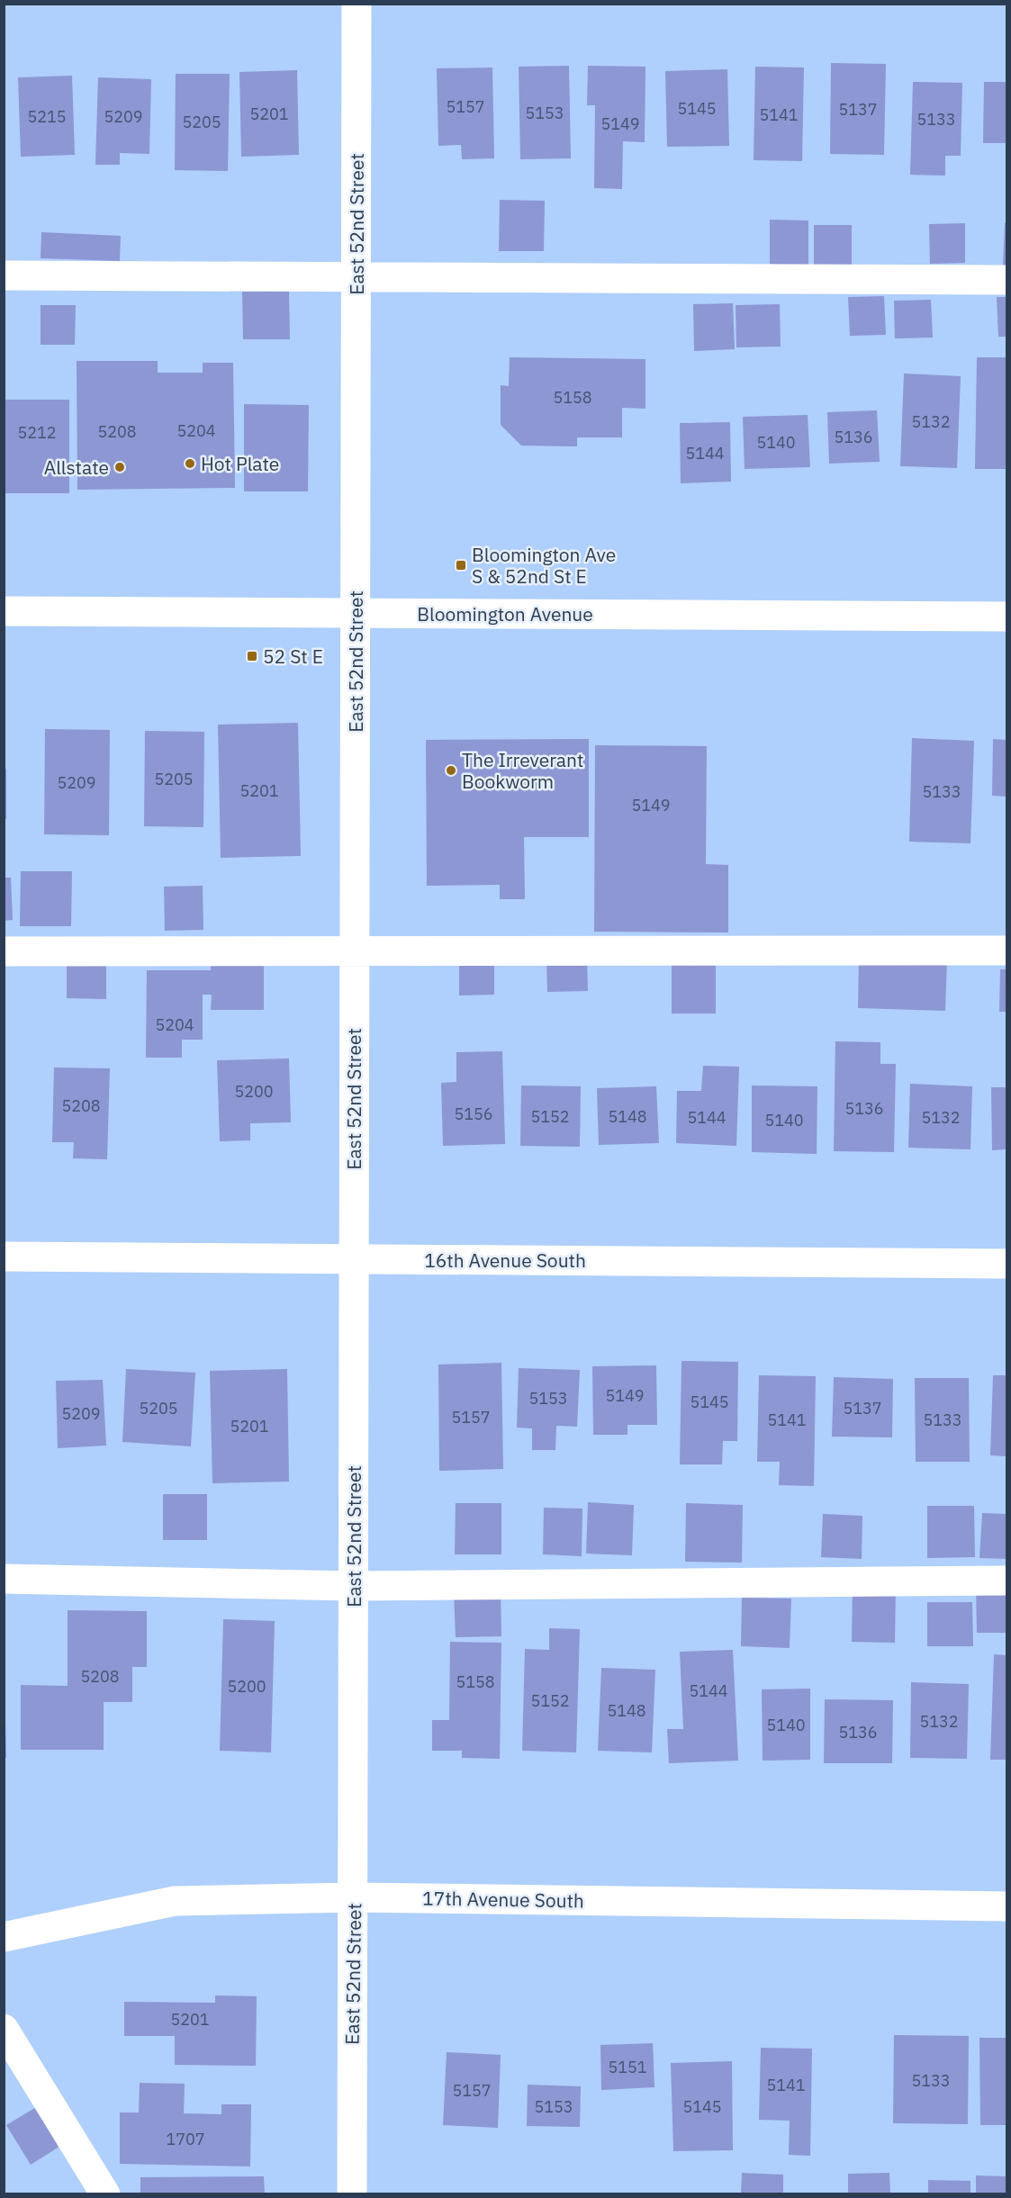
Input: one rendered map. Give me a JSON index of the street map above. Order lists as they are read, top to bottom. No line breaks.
{"streets":{"street":["East 52nd Street","Bloomington Avenue","16th Avenue South","17th Avenue South"]},"crossings":[["East 52nd Street","Bloomington Avenue"],["East 52nd Street","16th Avenue South"],["East 52nd Street","17th Avenue South"]],"places":{"other":["Hot Plate","Allstate","The Irreverant Bookworm"],"transit":["Bloomington Ave S & 52nd St E","52 St E"]},"house_numbers":["5157","5145","5137","5153","5201","5141","5215","5209","5133","5205","5149","5158","5132","5204","5208","5212","5136","5140","5144","5205","5209","5201","5133","5149","5204","5200","5208","5136","5156","5152","5148","5144","5132","5140","5149","5153","5145","5205","5137","5209","5157","5141","5133","5201","5208","5158","5200","5144","5152","5148","5132","5140","5136","5201","5151","5133","5141","5157","5153","5145","1707"]}
